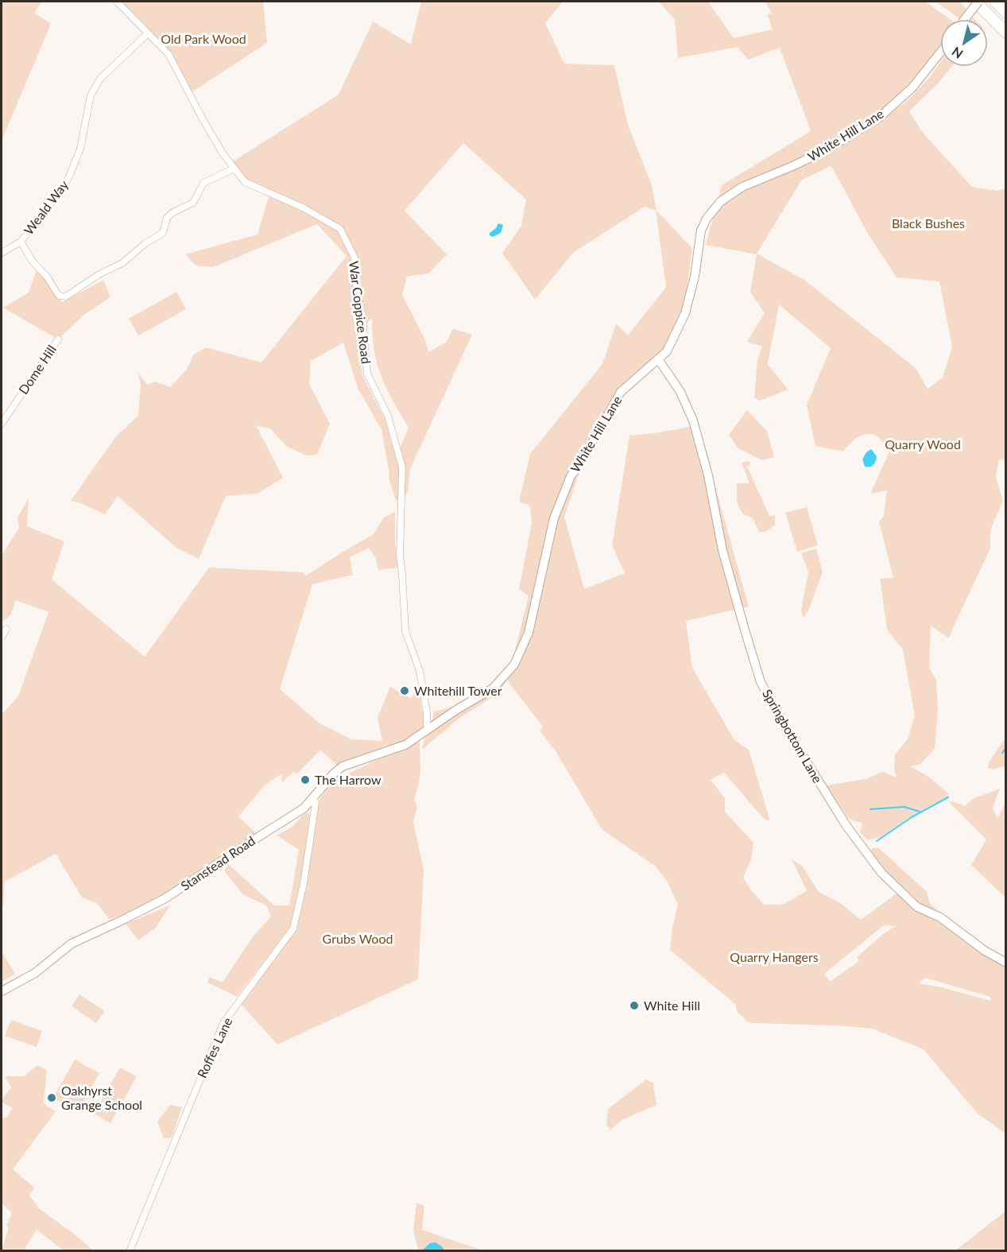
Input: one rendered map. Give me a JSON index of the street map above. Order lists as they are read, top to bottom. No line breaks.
{"streets":{"street":["White Hill Lane","Weald Way","War Coppice Road","Dome Hill","Springbottom Lane","Stanstead Road","Roffes Lane"]},"crossings":[["White Hill Lane","War Coppice Road"],["White Hill Lane","Springbottom Lane"],["White Hill Lane","Stanstead Road"],["Weald Way","War Coppice Road"],["War Coppice Road","Stanstead Road"],["Stanstead Road","Roffes Lane"]],"parks":["Old Park Wood","Black Bushes","Quarry Wood","Grubs Wood","Quarry Hangers"],"places":["Whitehill Tower","The Harrow","White Hill","Oakhyrst Grange School"],"north":"bottom left"}
